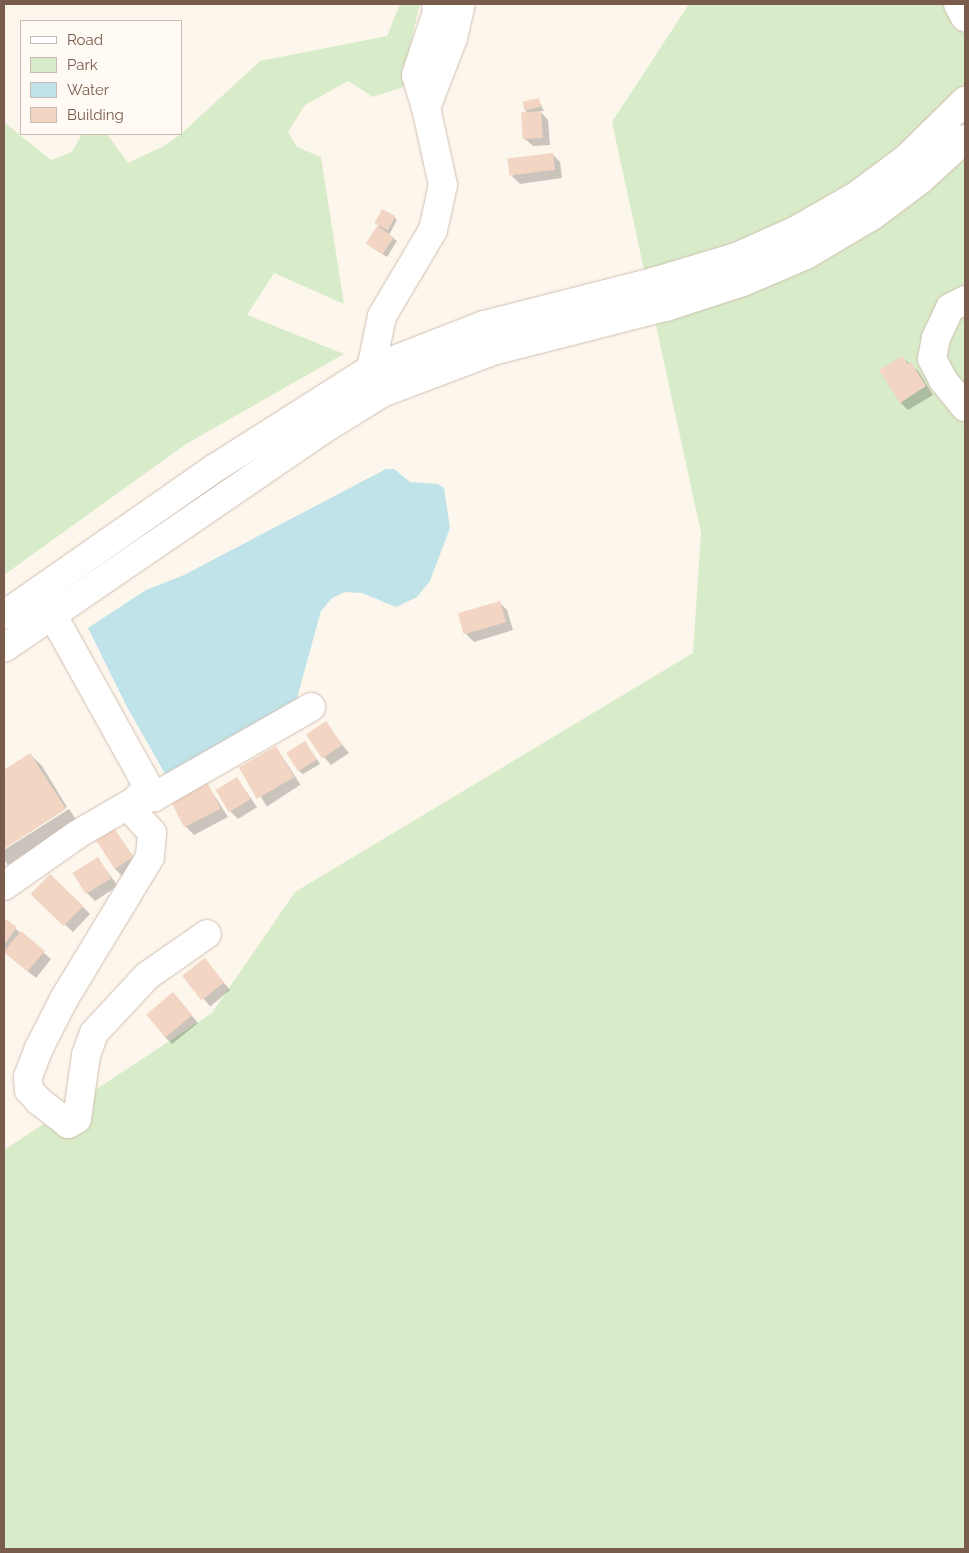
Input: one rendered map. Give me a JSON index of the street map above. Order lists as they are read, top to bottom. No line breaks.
{"legend":["Road","Park","Water","Building"]}
